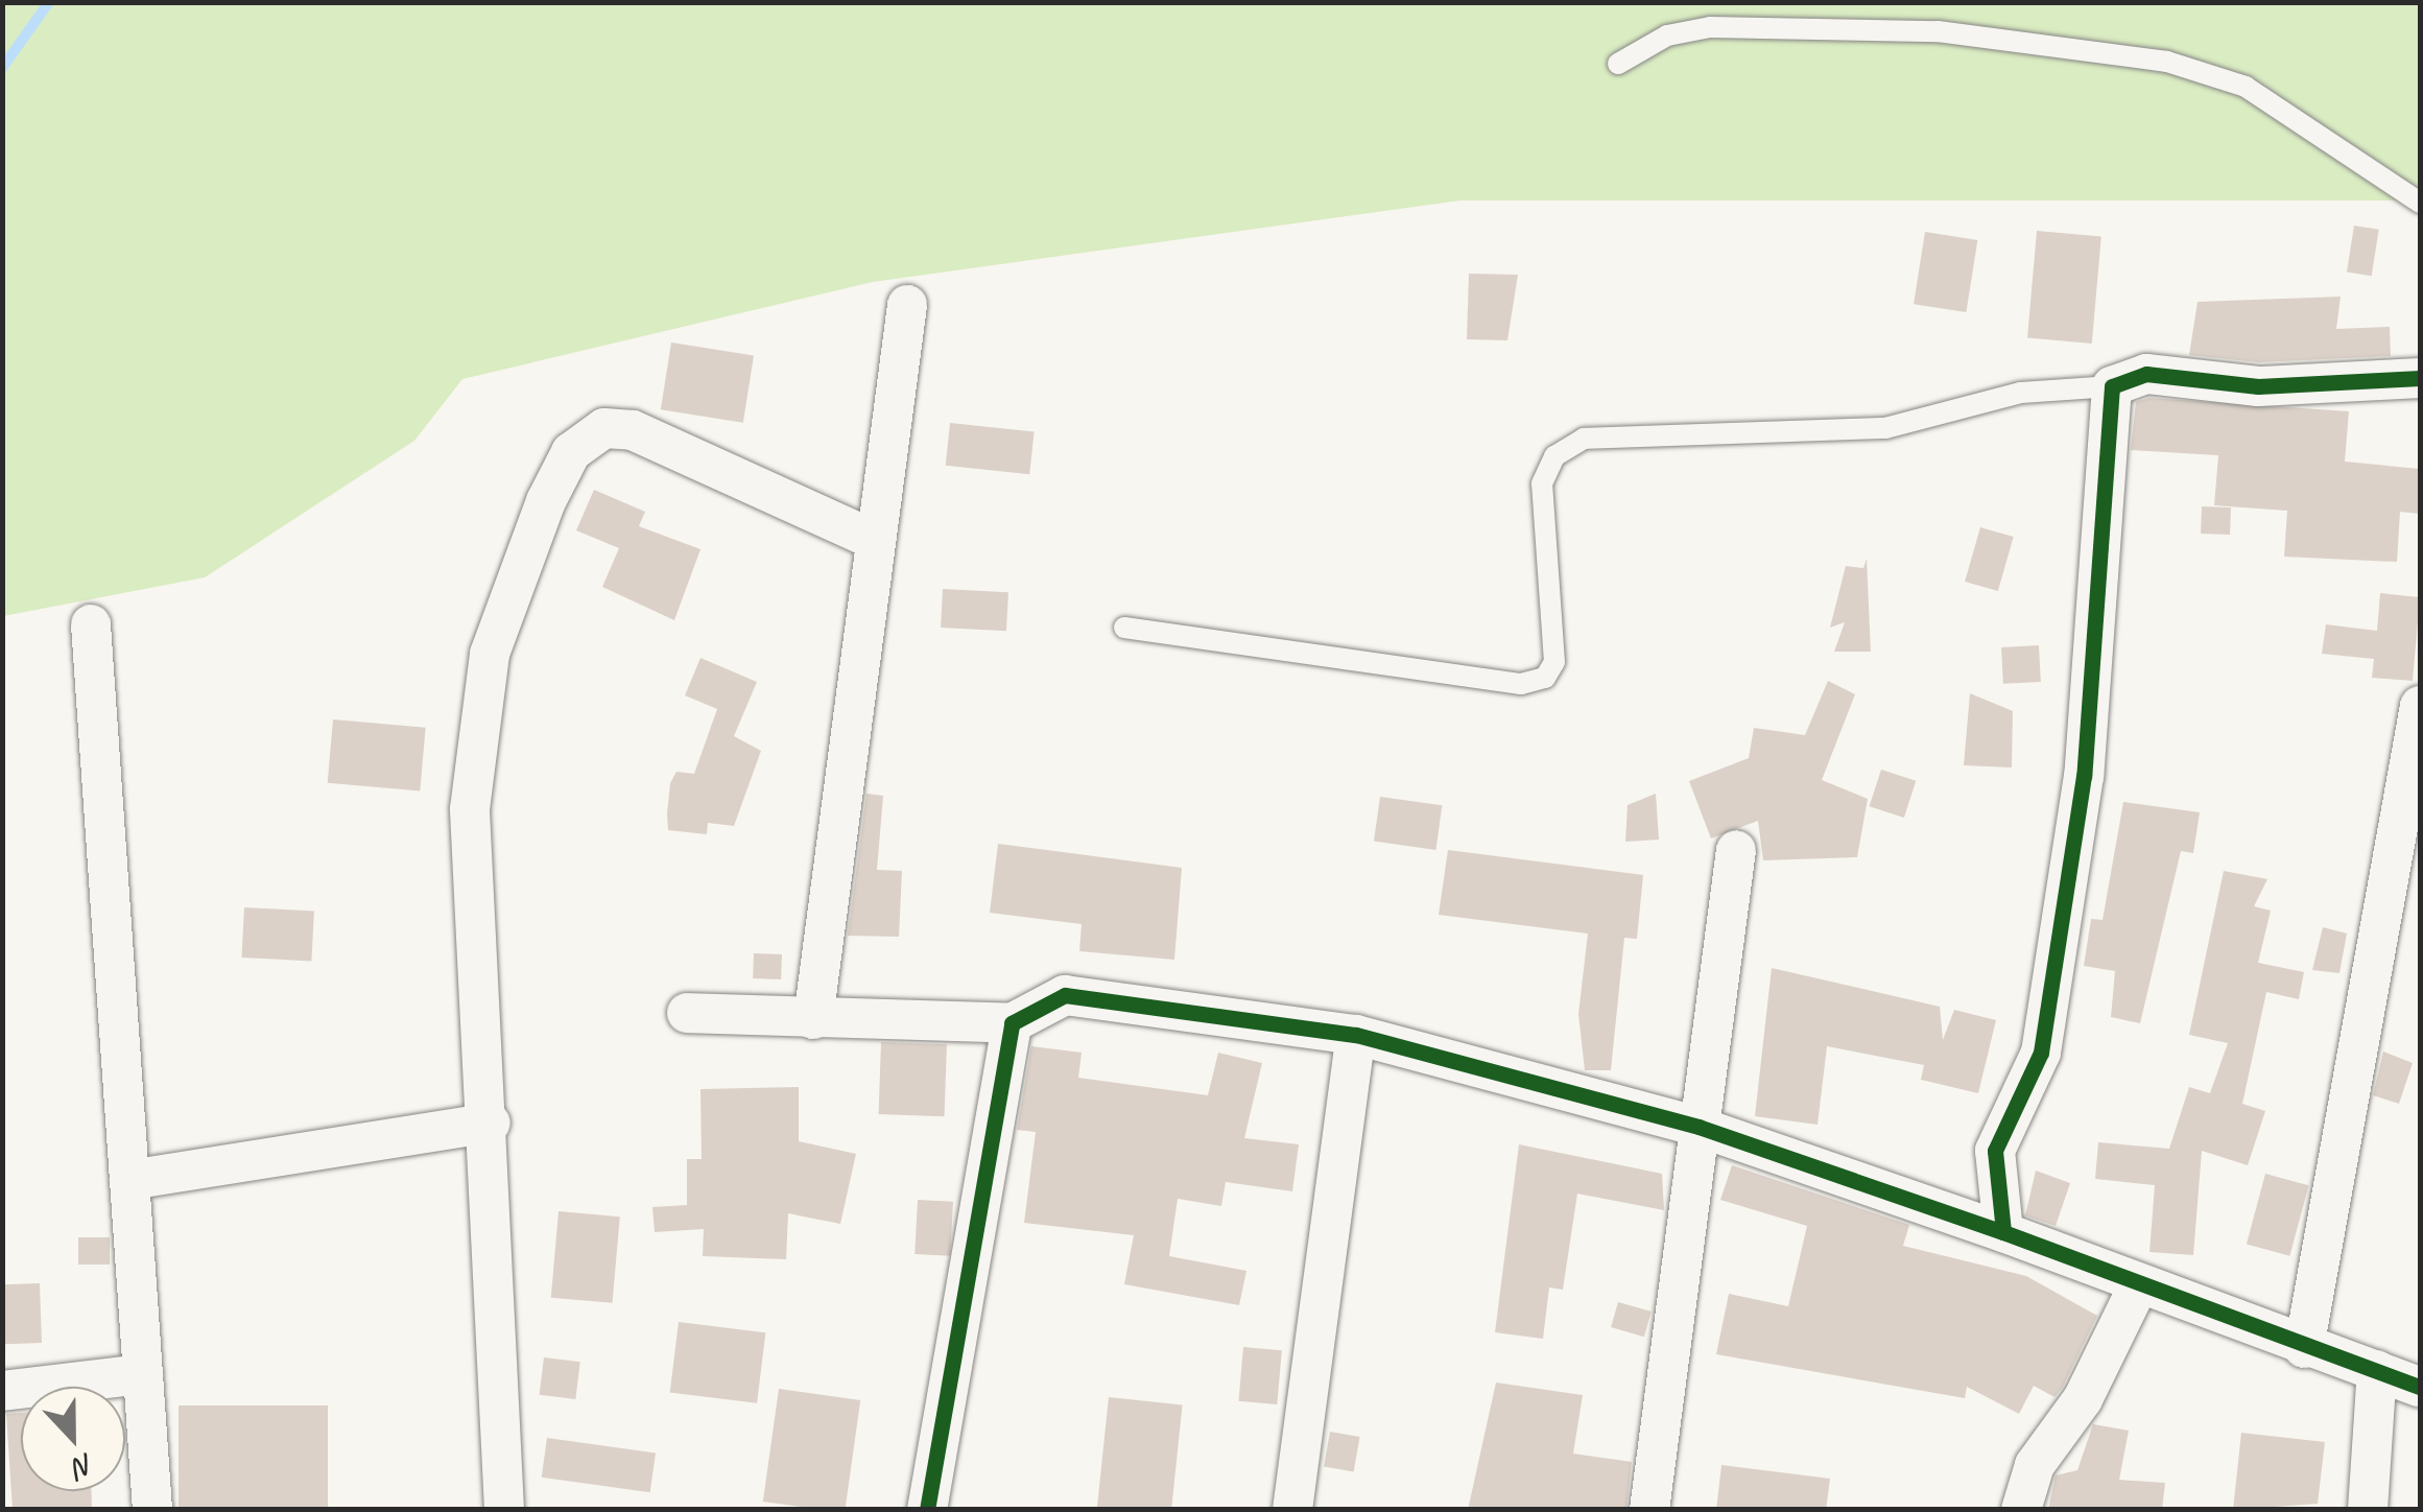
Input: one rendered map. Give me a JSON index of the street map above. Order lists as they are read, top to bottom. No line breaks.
{"north":"bottom"}
